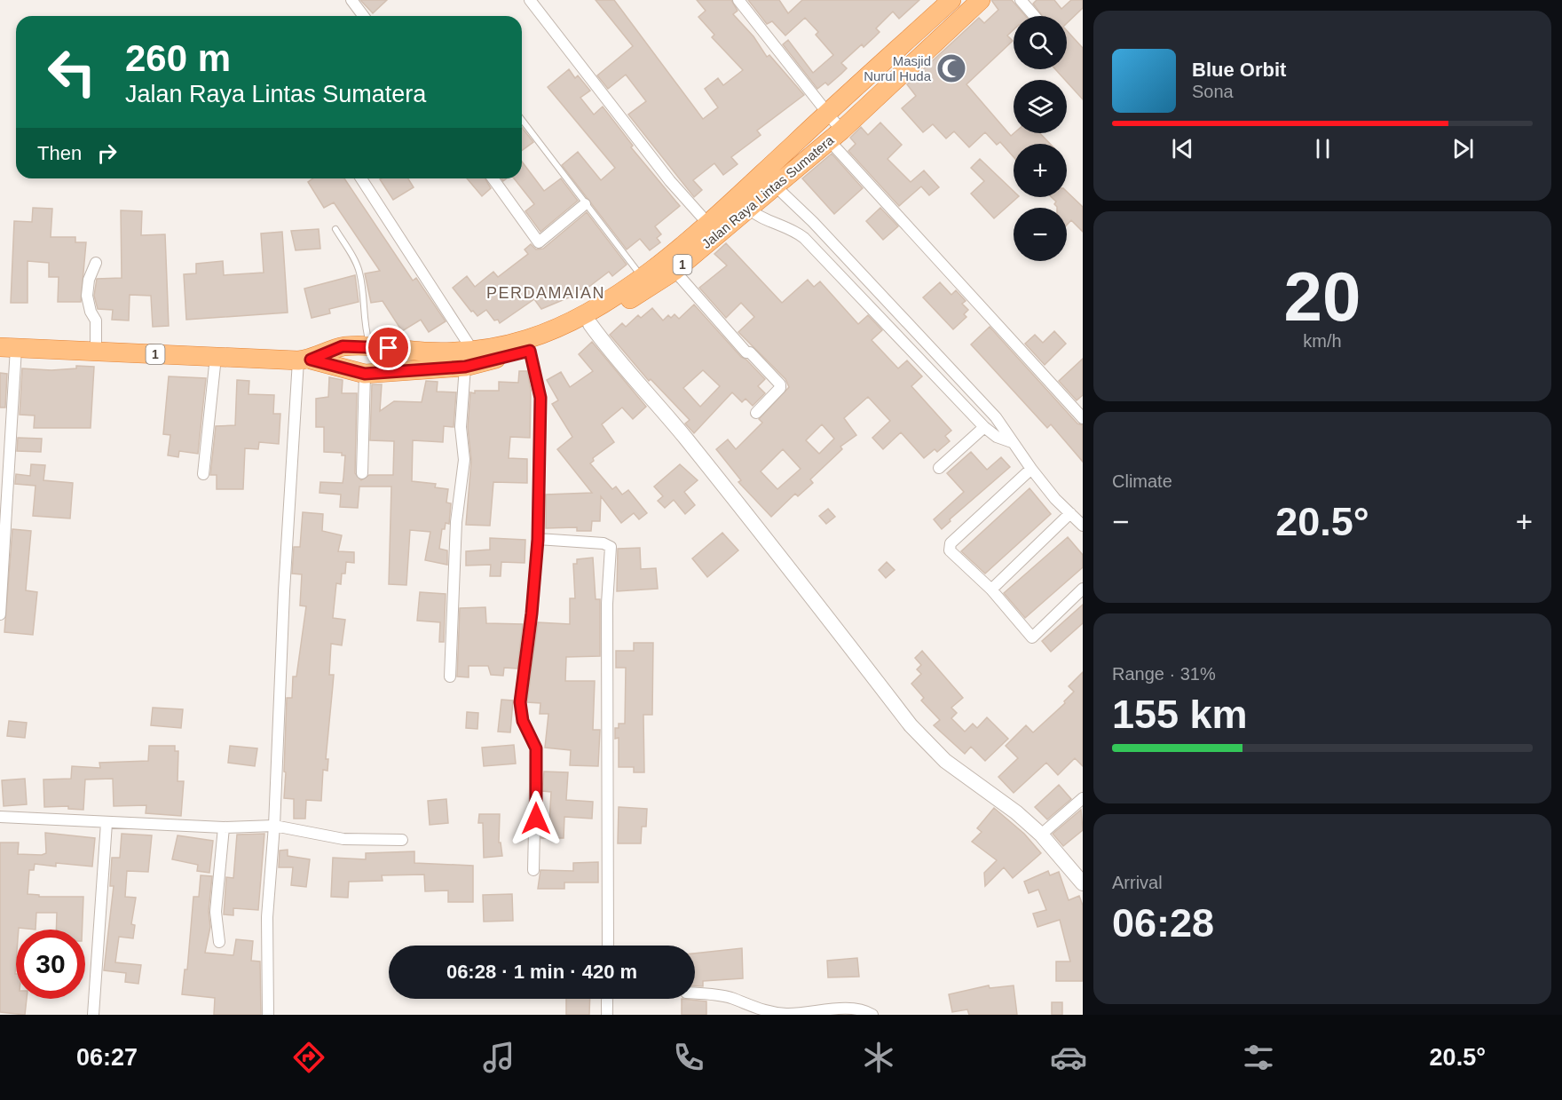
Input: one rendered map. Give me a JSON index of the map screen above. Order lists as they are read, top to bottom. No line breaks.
{"streets":{"highway":["Jalan Raya Lintas Sumatera","1"]},"districts":["PERDAMAIAN"],"places":{"mosque":["Masjid Nurul Huda"]},"page":{"map_buttons":["+","−"],"turn":["260 m","Jalan Raya Lintas Sumatera"],"song":["Blue Orbit","Sona"],"then":"Then","tile":[["20","km/h"],"Climate",["Range · 31%","155 km"],["Arrival","06:28"]],"heat":["−","20.5°","+"],"limit":"30","trip":"06:28 · 1 min · 420 m","tabs":["06:27","20.5°"]}}
